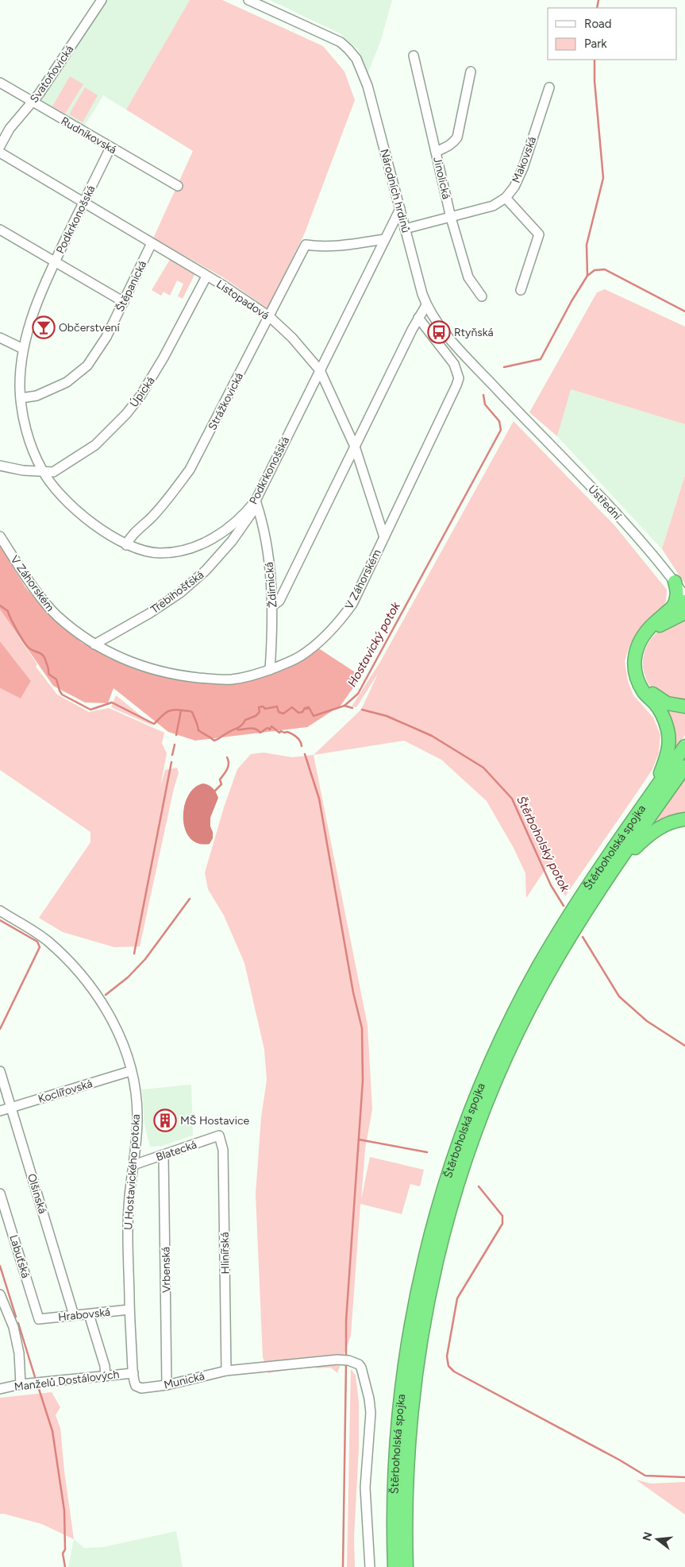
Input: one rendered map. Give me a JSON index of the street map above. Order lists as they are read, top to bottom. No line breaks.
{"streets":{"highway":["Štěrboholská spojka"],"street":["Svatoňovická","Rudníkovská","Makovská","Jinolická","Národních hrdinů","Podkrkonošská","Štěpanická","Listopadová","Úpická","Strážkovická","Ústřední","V Záhorském","Ždírnická","Třebihošťská","Koclířovská","Blatecká","U Hostavického potoka","Olšinská","Hlinířská","Labuťská","Vrbenská","Hrabovská","Manželů Dostálových","Munická"]},"crossings":[["Svatoňovická","Rudníkovská"],["Rudníkovská","Podkrkonošská"],["Makovská","Jinolická"],["Makovská","Národních hrdinů"],["Národních hrdinů","Podkrkonošská"],["Národních hrdinů","Ústřední"],["Podkrkonošská","Štěpanická"],["Podkrkonošská","Listopadová"],["Podkrkonošská","Úpická"],["Podkrkonošská","Strážkovická"],["Podkrkonošská","Ždírnická"],["Podkrkonošská","Třebihošťská"],["Štěpanická","Listopadová"],["Listopadová","Úpická"],["Listopadová","Strážkovická"],["Listopadová","V Záhorském"],["V Záhorském","Ždírnická"],["V Záhorském","Třebihošťská"],["Ždírnická","Třebihošťská"],["Koclířovská","U Hostavického potoka"],["Koclířovská","Olšinská"],["Blatecká","U Hostavického potoka"],["Blatecká","Hlinířská"],["Blatecká","Vrbenská"],["U Hostavického potoka","Hrabovská"],["U Hostavického potoka","Manželů Dostálových"],["U Hostavického potoka","Munická"],["Olšinská","Hrabovská"],["Hlinířská","Munická"],["Labuťská","Hrabovská"],["Vrbenská","Munická"]],"water":["Hostavický potok","Štěrboholský potok"],"places":{"bar":["Občerstvení"],"bus stop":["Rtyňská"],"building":["MŠ Hostavice"]},"legend":["Road","Park"],"north":"left"}
